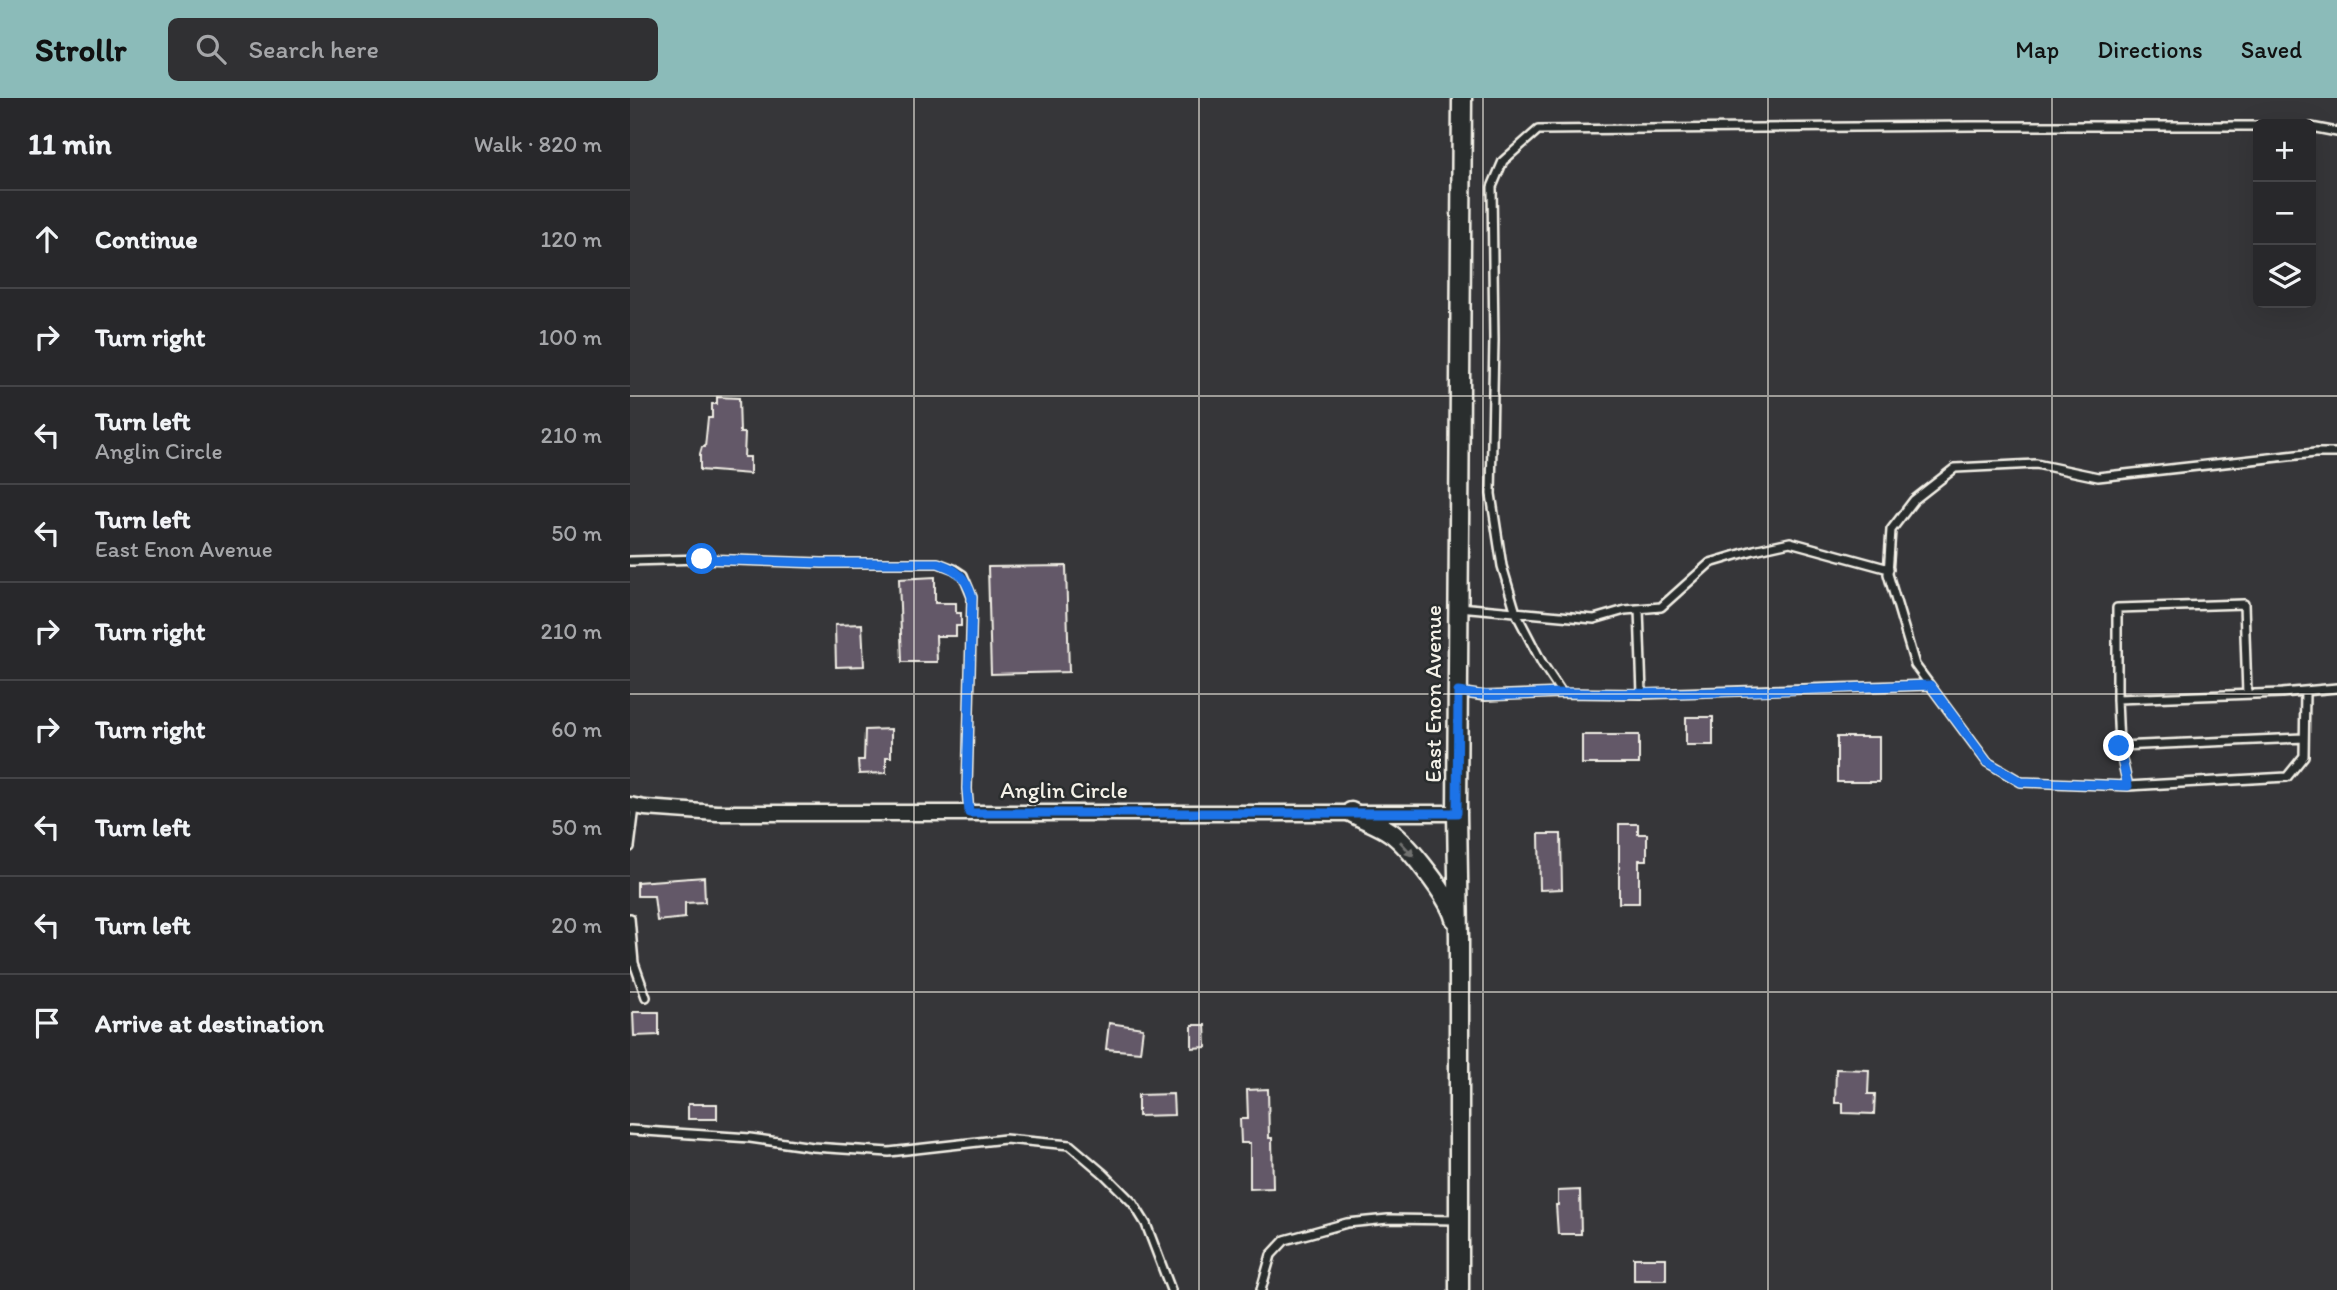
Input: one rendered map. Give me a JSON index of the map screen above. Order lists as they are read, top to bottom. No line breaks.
{"streets":{"street":["East Enon Avenue","Anglin Circle"]},"crossings":[["East Enon Avenue","Anglin Circle"]],"page":{"header":"Strollr","search":"Search here","nav":["Map","Directions","Saved"],"heading":["11 min","Walk · 820 m"],"map_buttons":["+","−"],"list":[["Continue","120 m"],["Turn right","100 m"],["Turn left","Anglin Circle","210 m"],["Turn left","East Enon Avenue","50 m"],["Turn right","210 m"],["Turn right","60 m"],["Turn left","50 m"],["Turn left","20 m"],"Arrive at destination"]}}
